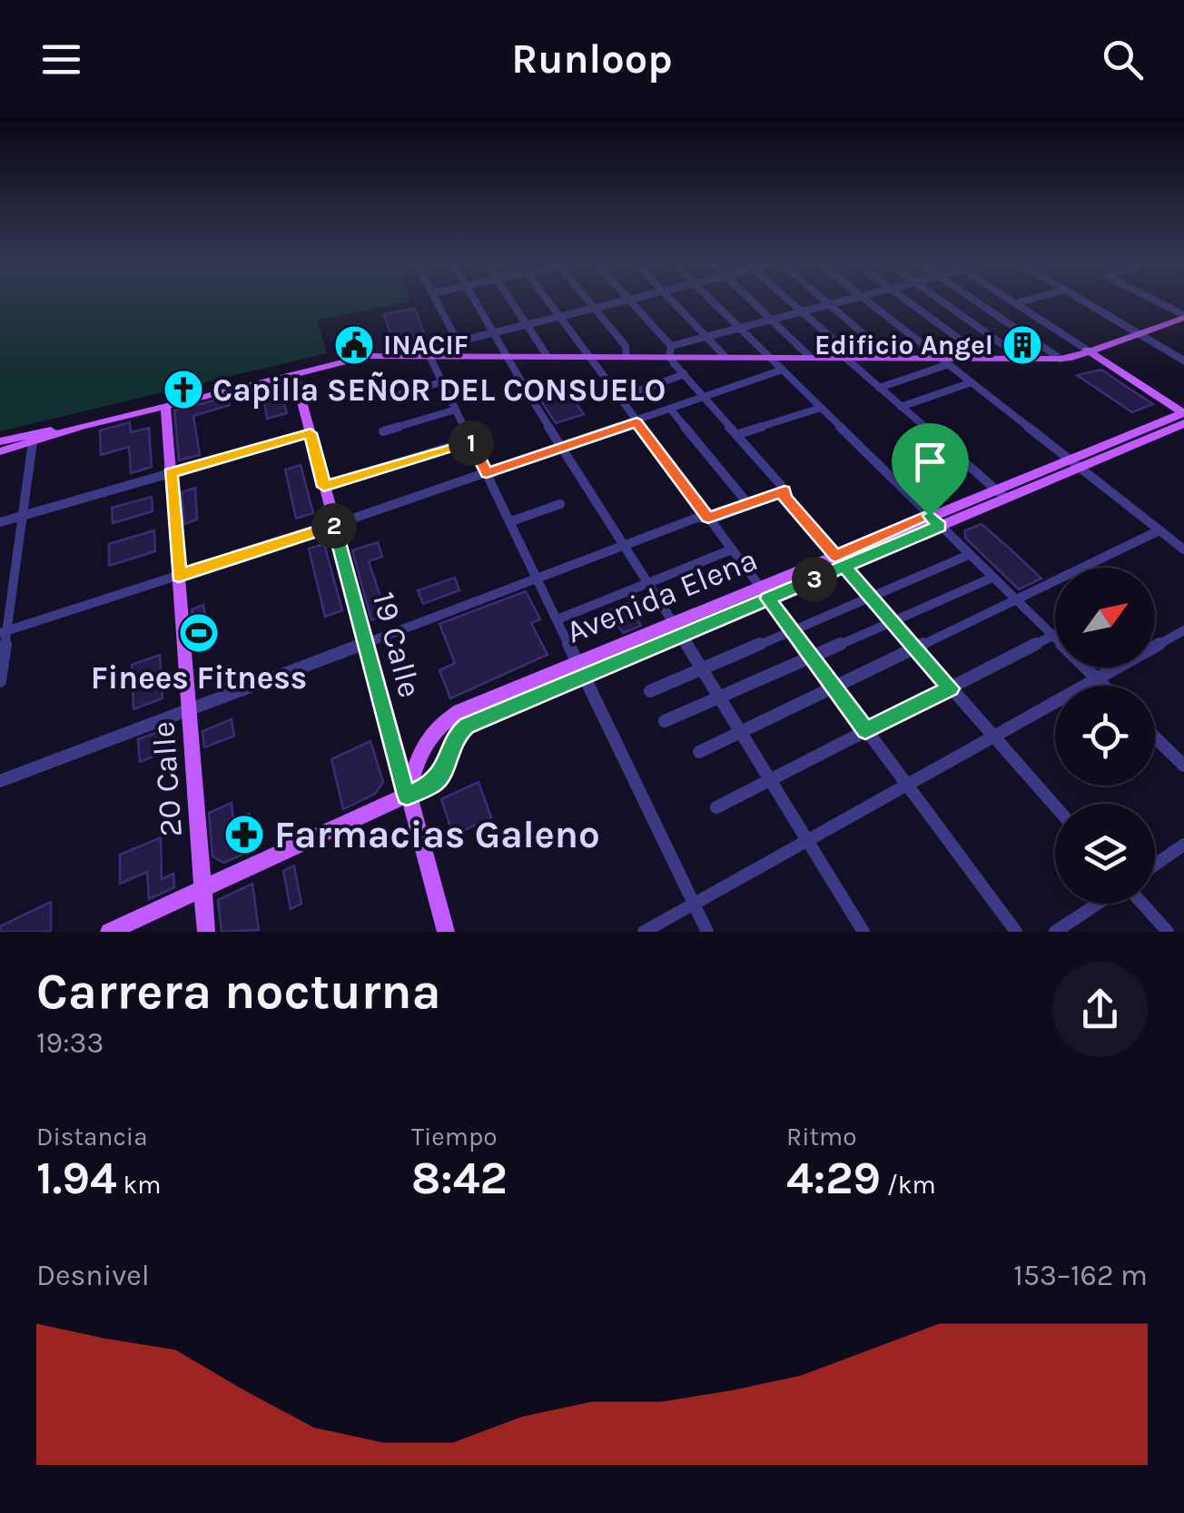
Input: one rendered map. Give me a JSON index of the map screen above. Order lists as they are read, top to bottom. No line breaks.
{"streets":{"main road":["Avenida Elena","19 Calle","20 Calle"]},"crossings":[["Avenida Elena","19 Calle"],["Avenida Elena","20 Calle"]],"places":{"public building":["INACIF"],"building":["Edificio Angel"],"church":["Capilla SEÑOR DEL CONSUELO"],"sports":["Finees Fitness"],"pharmacy":["Farmacias Galeno"]},"north":"top right","page":{"header":"Runloop","pins":["1","2","3"],"heading":["Carrera nocturna","19:33"],"stats":[["Distancia","1.94 km"],["Tiempo","8:42"],["Ritmo","4:29 /km"]],"chart":["Desnivel","153–162 m"]}}
